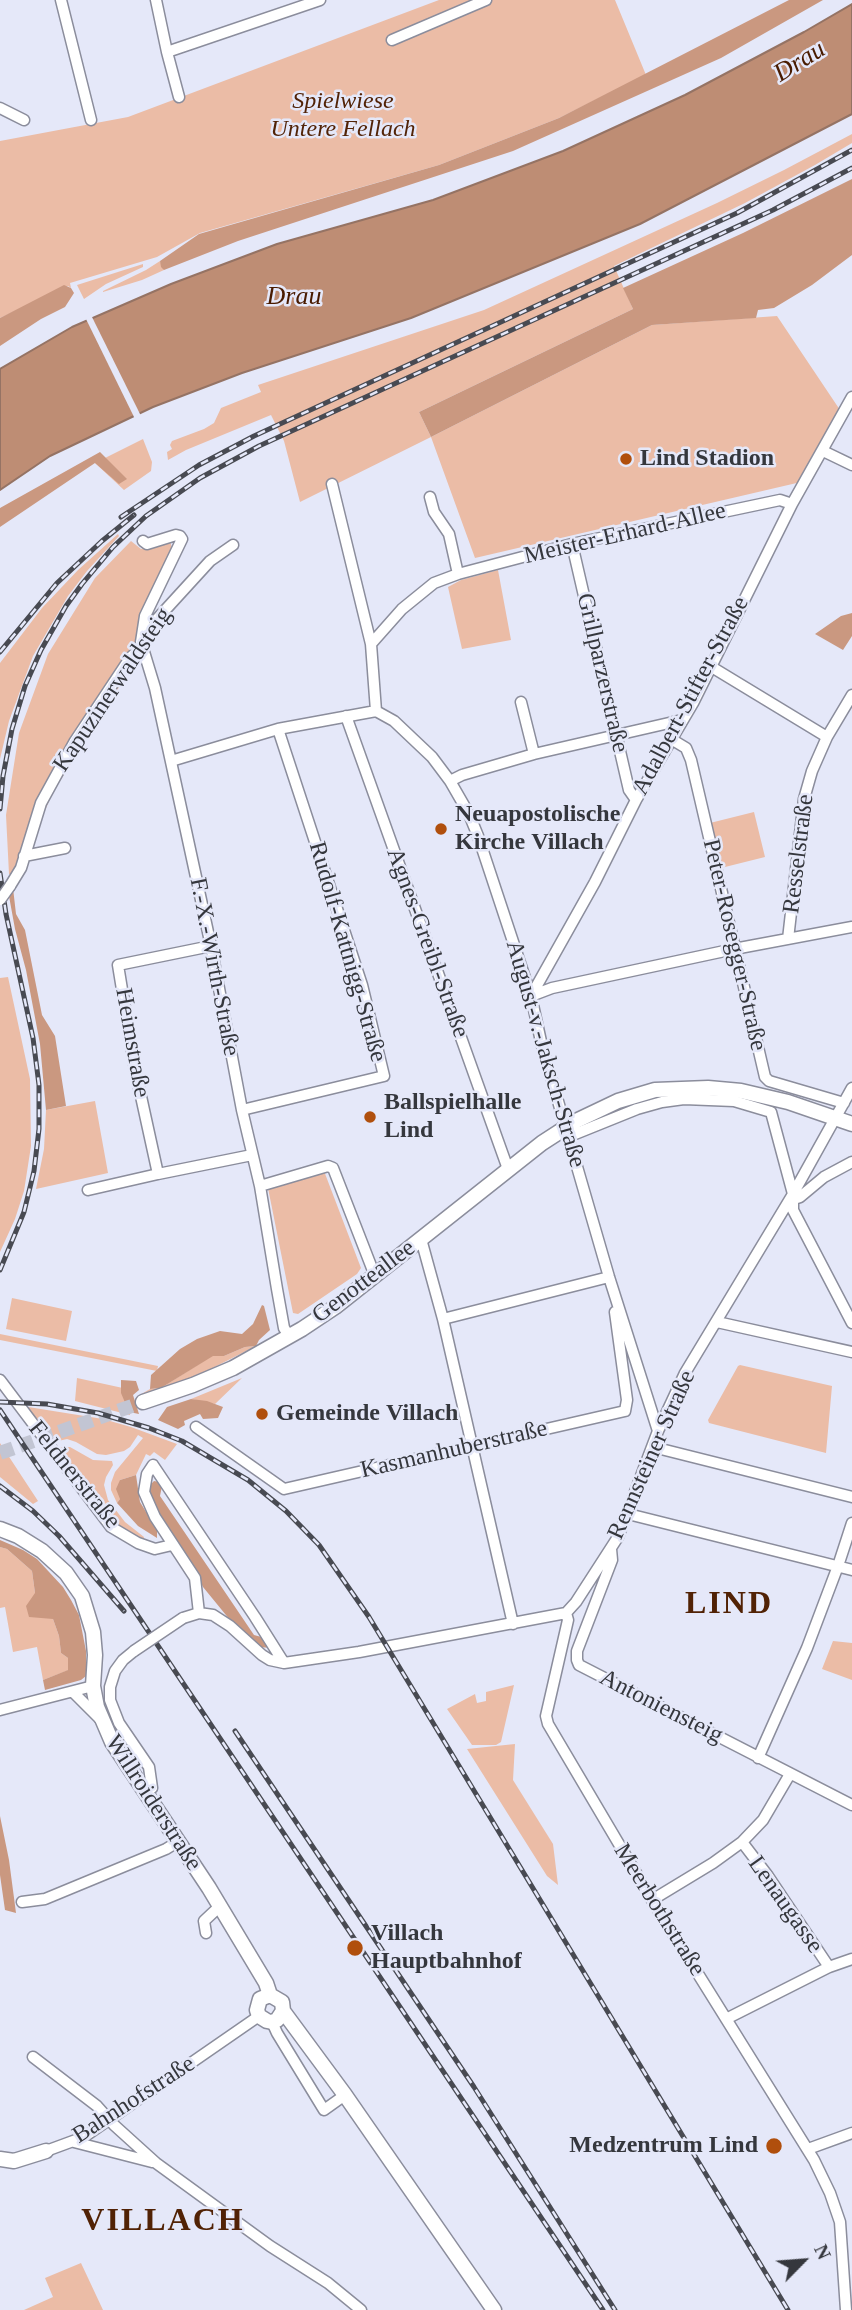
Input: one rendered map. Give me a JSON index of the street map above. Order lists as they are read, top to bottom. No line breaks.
{"streets":{"street":["Meister-Erhard-Allee","Grillparzerstraße","Kapuzinerwaldsteig","Adalbert-Stifter-Straße","Resselstraße","Agnes-Greibl-Straße","Peter-Rosegger-Straße","Rudolf-Kattnigg-Straße","F.-X.-Wirth-Straße","Heimstraße","August-v.-Jaksch-Straße","Genotteallee","Kasmanhuberstraße","Rennsteiner Straße","Feldnerstraße","Antoniensteig","Willroiderstraße","Lenaugasse","Meerbothstraße","Bahnhofstraße"]},"crossings":[["Meister-Erhard-Allee","Grillparzerstraße"],["Meister-Erhard-Allee","Adalbert-Stifter-Straße"],["Grillparzerstraße","Adalbert-Stifter-Straße"],["Kapuzinerwaldsteig","F.-X.-Wirth-Straße"],["Adalbert-Stifter-Straße","Peter-Rosegger-Straße"],["Adalbert-Stifter-Straße","August-v.-Jaksch-Straße"],["Agnes-Greibl-Straße","Genotteallee"],["Peter-Rosegger-Straße","Rennsteiner Straße"],["Rudolf-Kattnigg-Straße","F.-X.-Wirth-Straße"],["F.-X.-Wirth-Straße","Heimstraße"],["F.-X.-Wirth-Straße","Genotteallee"],["August-v.-Jaksch-Straße","Genotteallee"],["August-v.-Jaksch-Straße","Kasmanhuberstraße"],["August-v.-Jaksch-Straße","Rennsteiner Straße"],["Genotteallee","Rennsteiner Straße"],["Rennsteiner Straße","Antoniensteig"],["Rennsteiner Straße","Meerbothstraße"],["Willroiderstraße","Bahnhofstraße"]],"districts":["LIND","VILLACH"],"water":["Drau"],"parks":["Spielwiese Untere Fellach"],"places":["Lind Stadion","Neuapostolische Kirche Villach","Ballspielhalle Lind","Gemeinde Villach","Villach Hauptbahnhof","Medzentrum Lind"],"north":"top right"}
